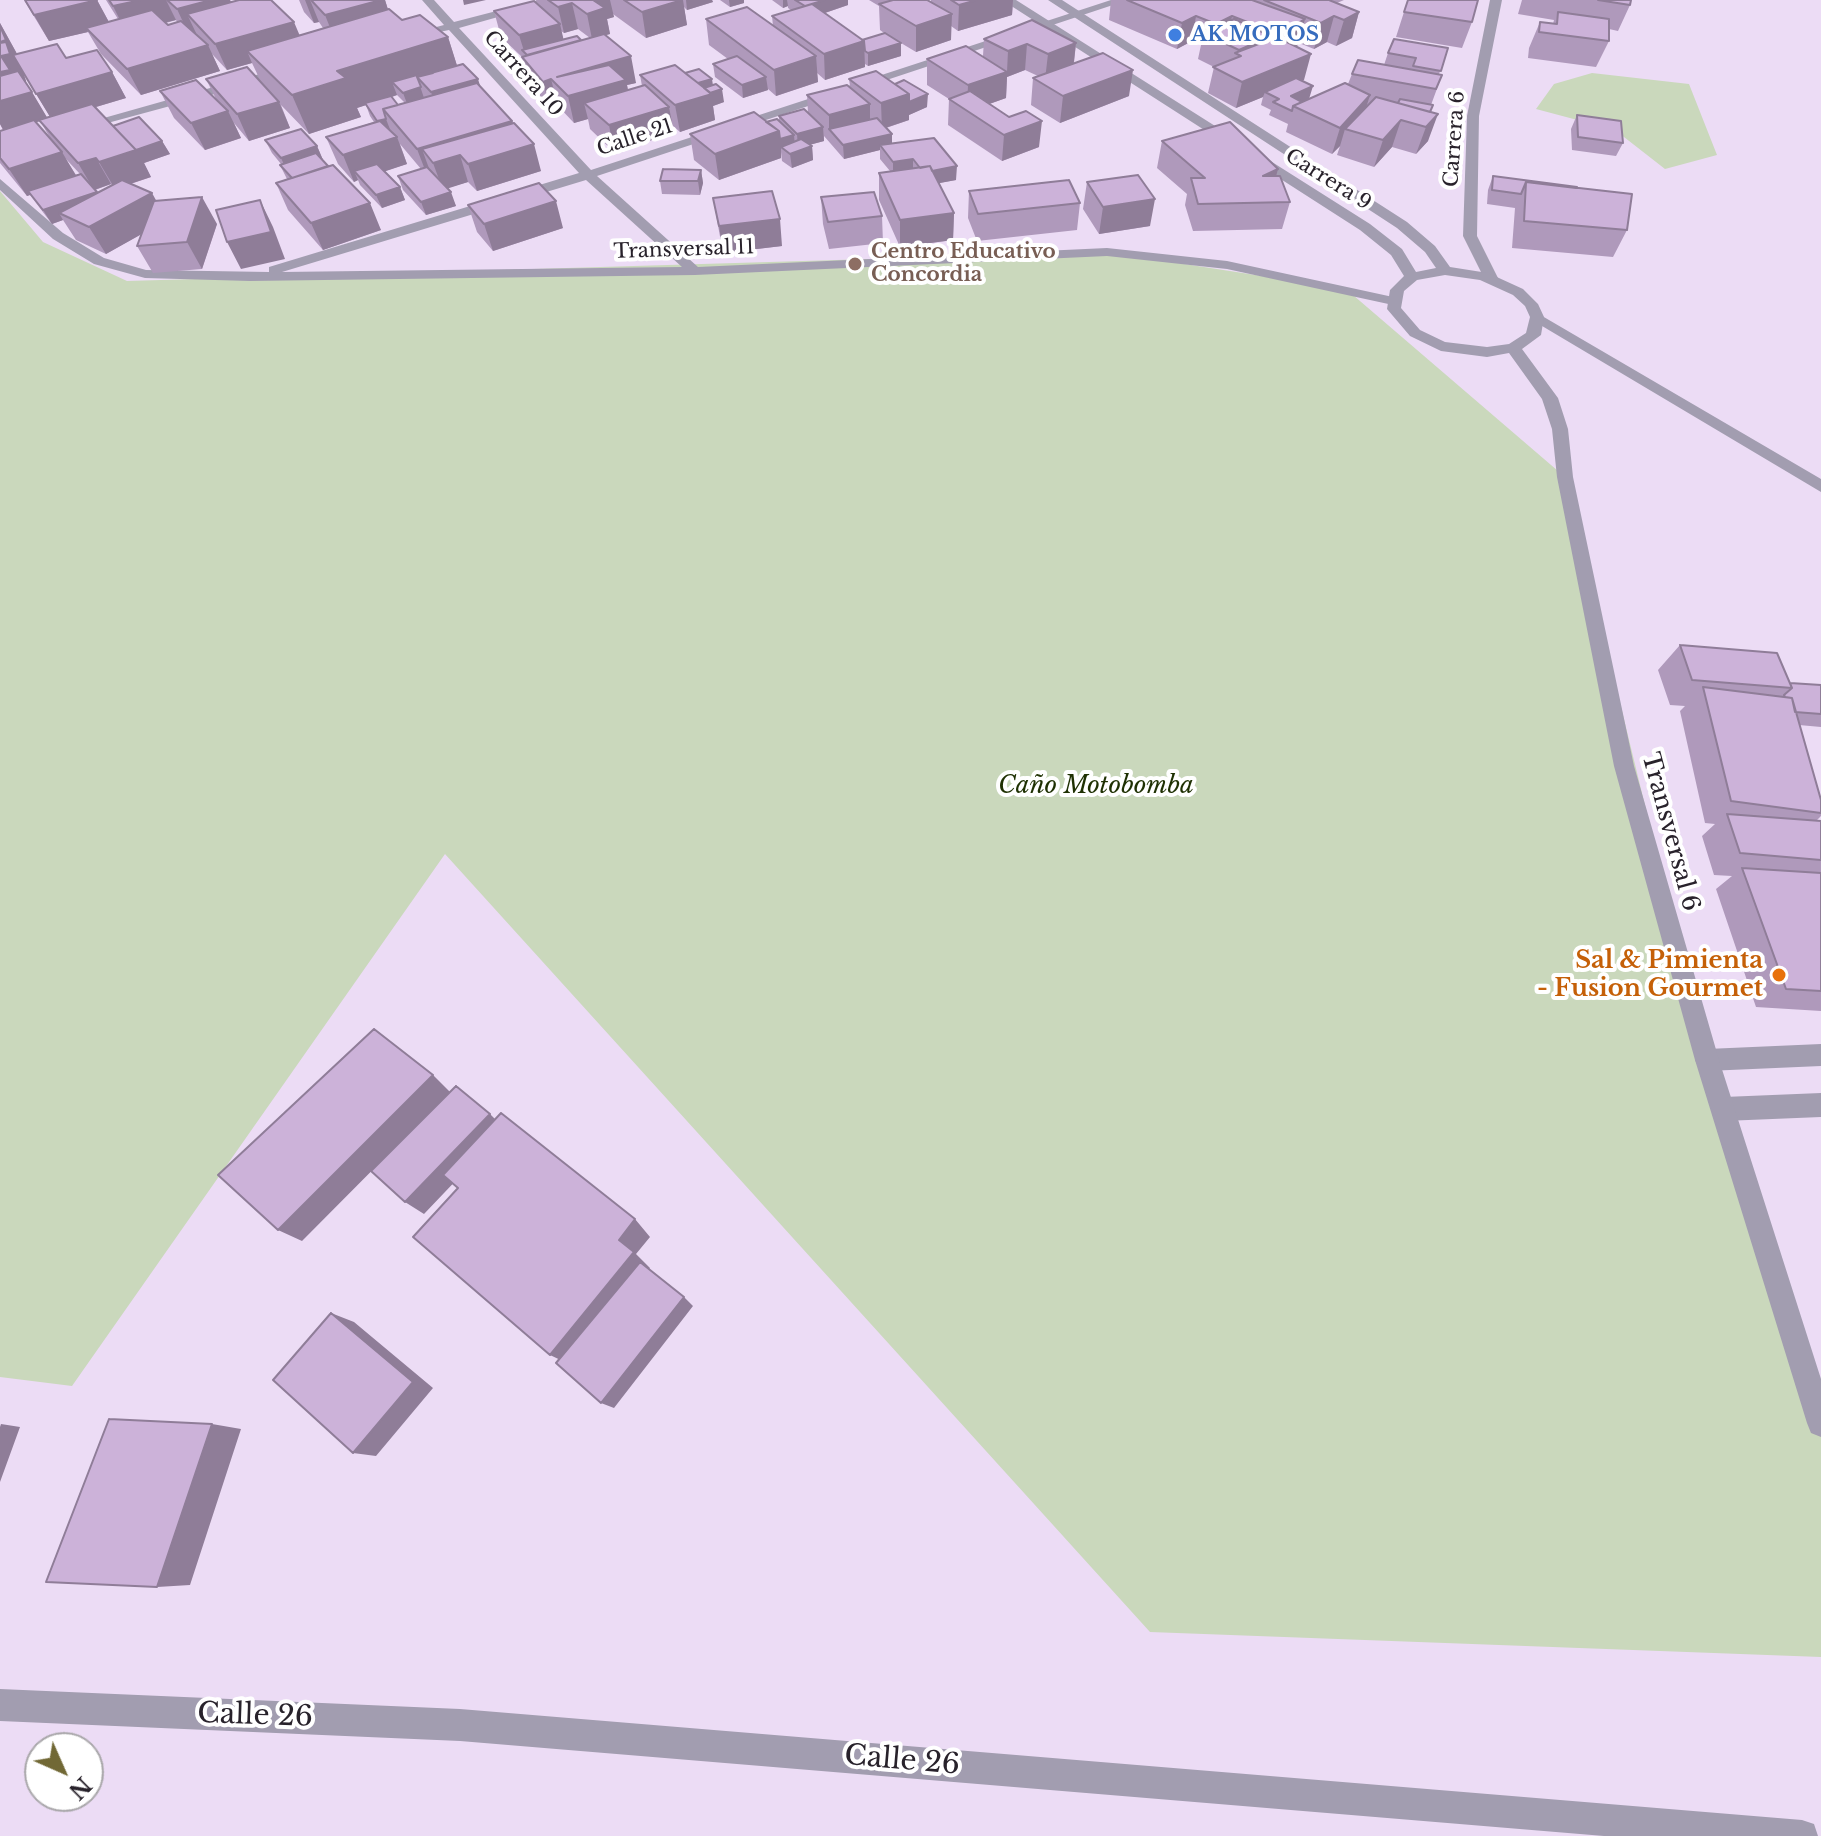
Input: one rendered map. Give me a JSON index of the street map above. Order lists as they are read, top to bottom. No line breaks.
{"streets":{"street":["Carrera 10","Calle 21","Carrera 6","Carrera 9","Transversal 11","Transversal 6","Calle 26"]},"crossings":[["Carrera 10","Calle 21"],["Carrera 10","Transversal 11"],["Calle 21","Carrera 9"],["Calle 21","Transversal 11"]],"parks":["Caño Motobomba"],"places":["AK MOTOS","Centro Educativo Concordia","Sal & Pimienta - Fusion Gourmet"],"north":"bottom right"}
